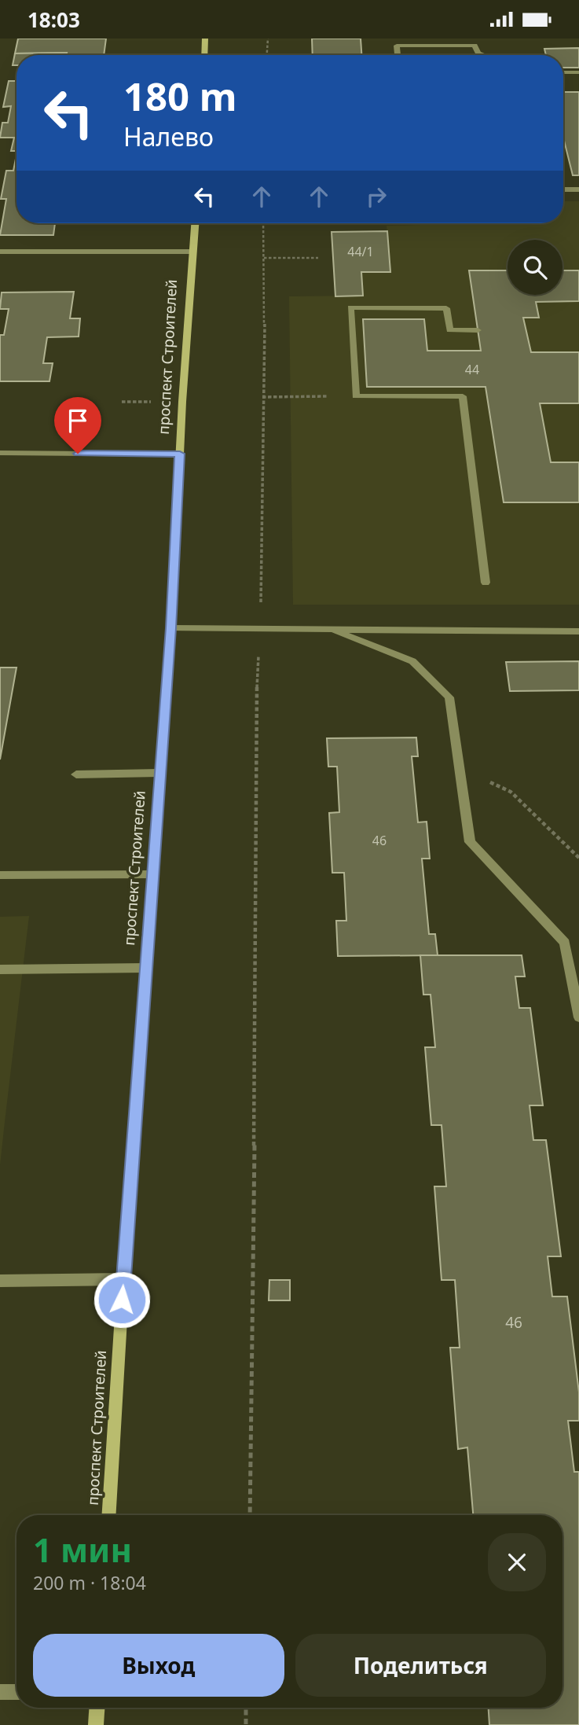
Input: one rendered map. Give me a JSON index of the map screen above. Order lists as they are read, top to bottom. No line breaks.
{"streets":{"main road":["проспект Строителей"]},"house_numbers":["44/1","44","46","46"],"page":{"status":"18:03","turn":["180 m","Налево"],"heading":["1 мин","200 m · 18:04"],"buttons":["Выход","Поделиться"]}}
